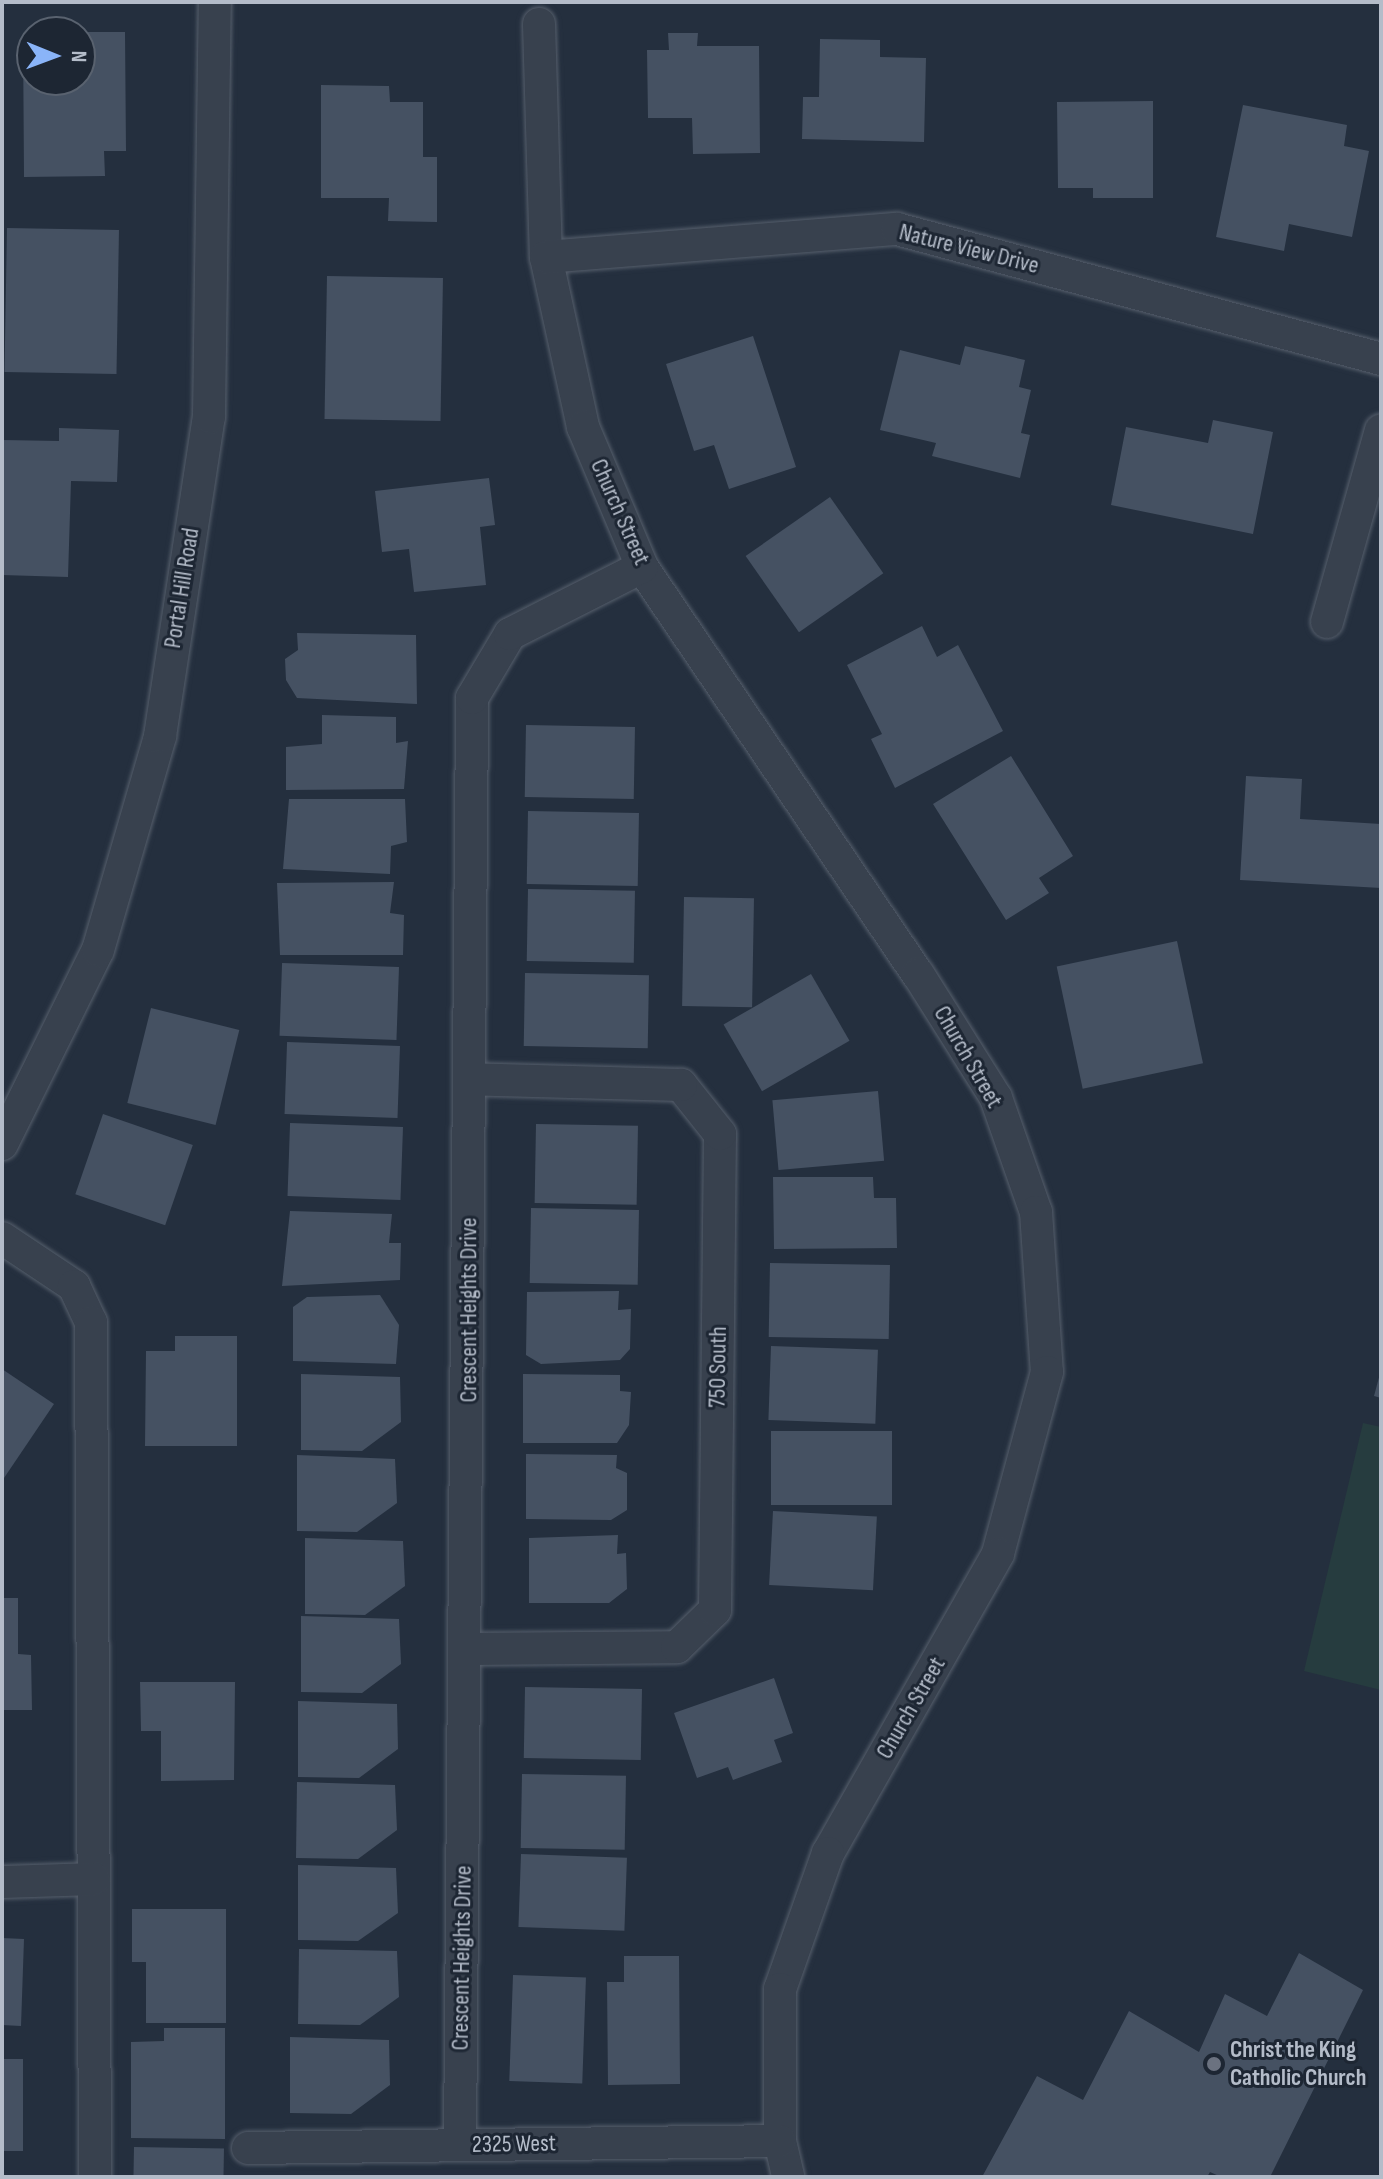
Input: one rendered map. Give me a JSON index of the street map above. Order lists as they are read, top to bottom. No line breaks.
{"streets":{"street":["Nature View Drive","Church Street","Portal Hill Road","Crescent Heights Drive","750 South","2325 West"]},"crossings":[["Nature View Drive","Church Street"],["Church Street","Crescent Heights Drive"],["Church Street","2325 West"],["Crescent Heights Drive","750 South"],["Crescent Heights Drive","2325 West"]],"places":["Christ the King Catholic Church"],"north":"right"}
